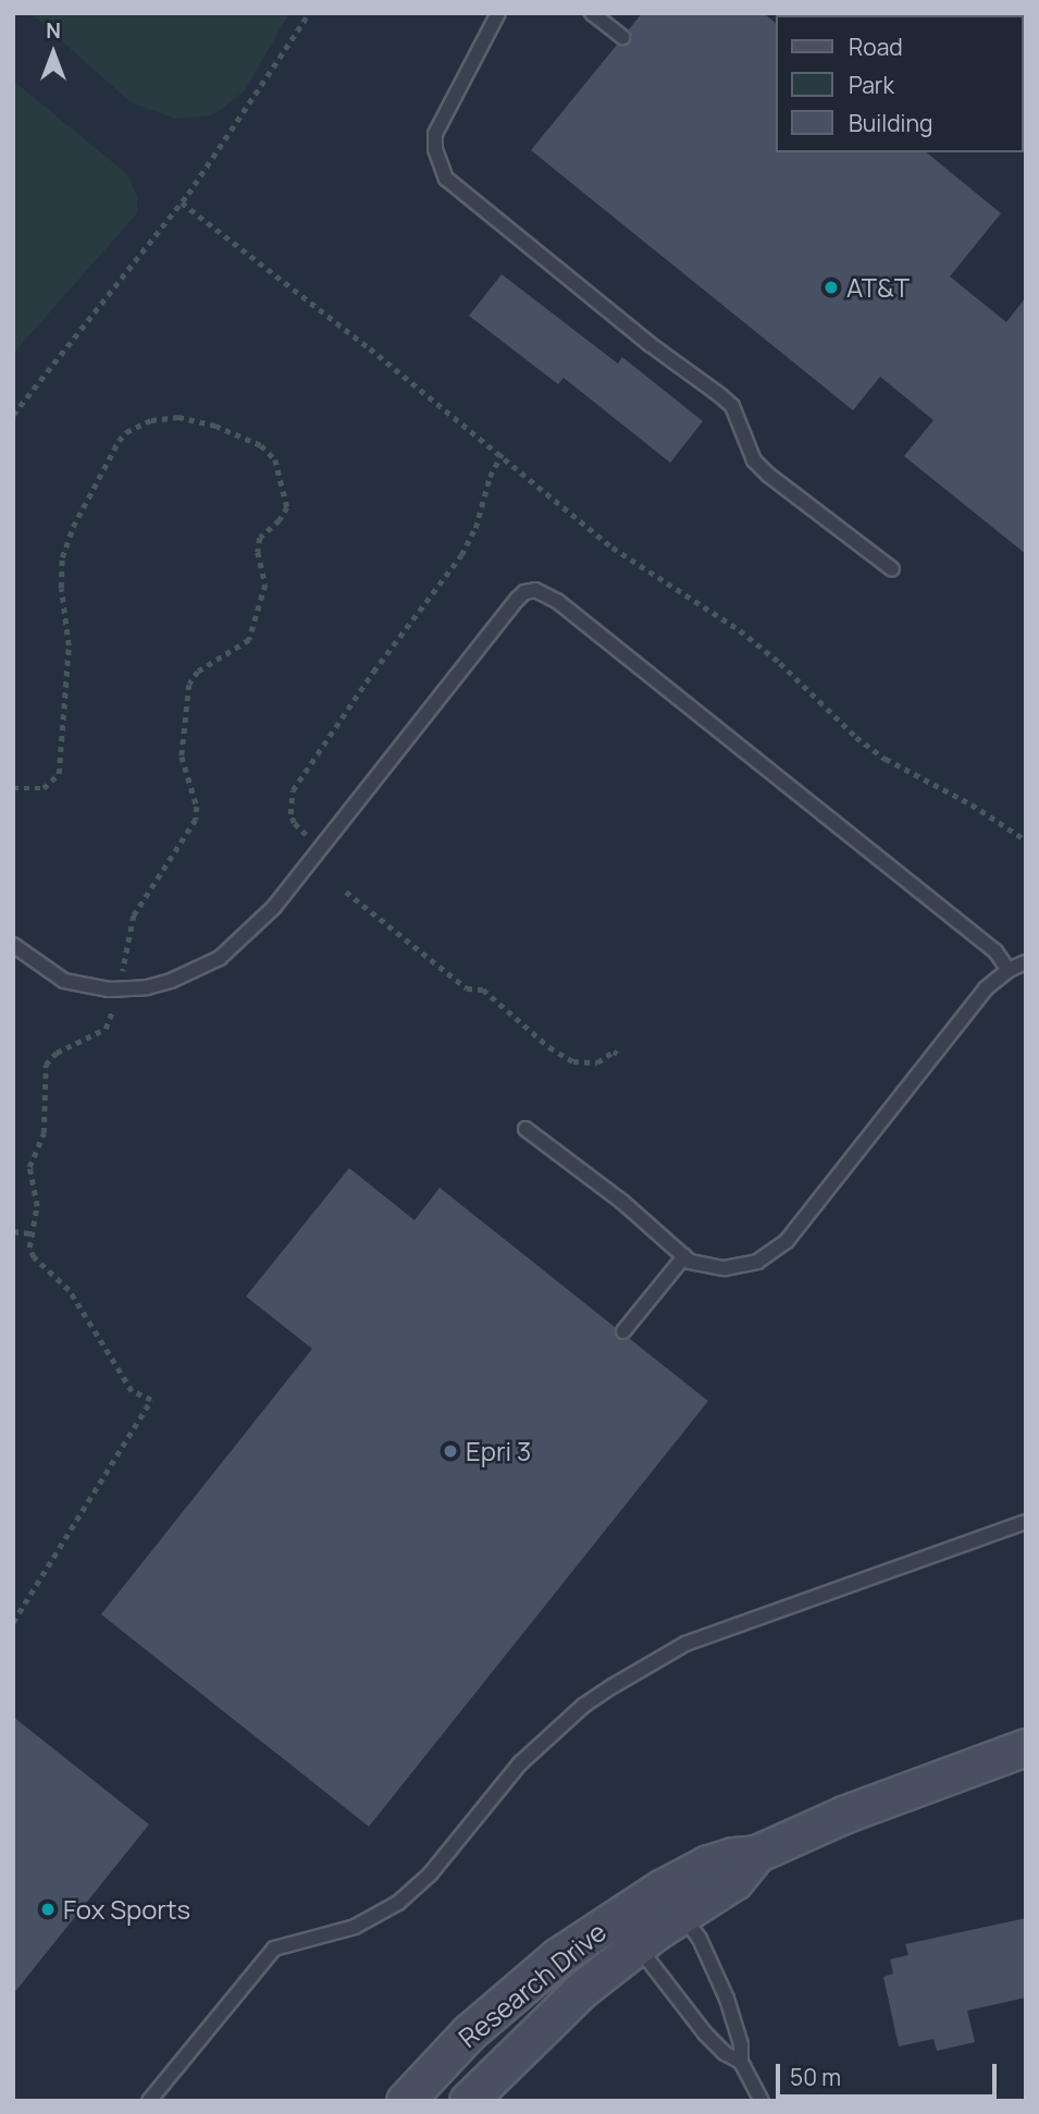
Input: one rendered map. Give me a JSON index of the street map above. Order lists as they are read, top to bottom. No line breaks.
{"streets":{"street":["Research Drive"]},"places":["AT&T","Epri 3","Fox Sports"],"legend":["Road","Park","Building"],"scale_bar":"50 m","north":"top"}
